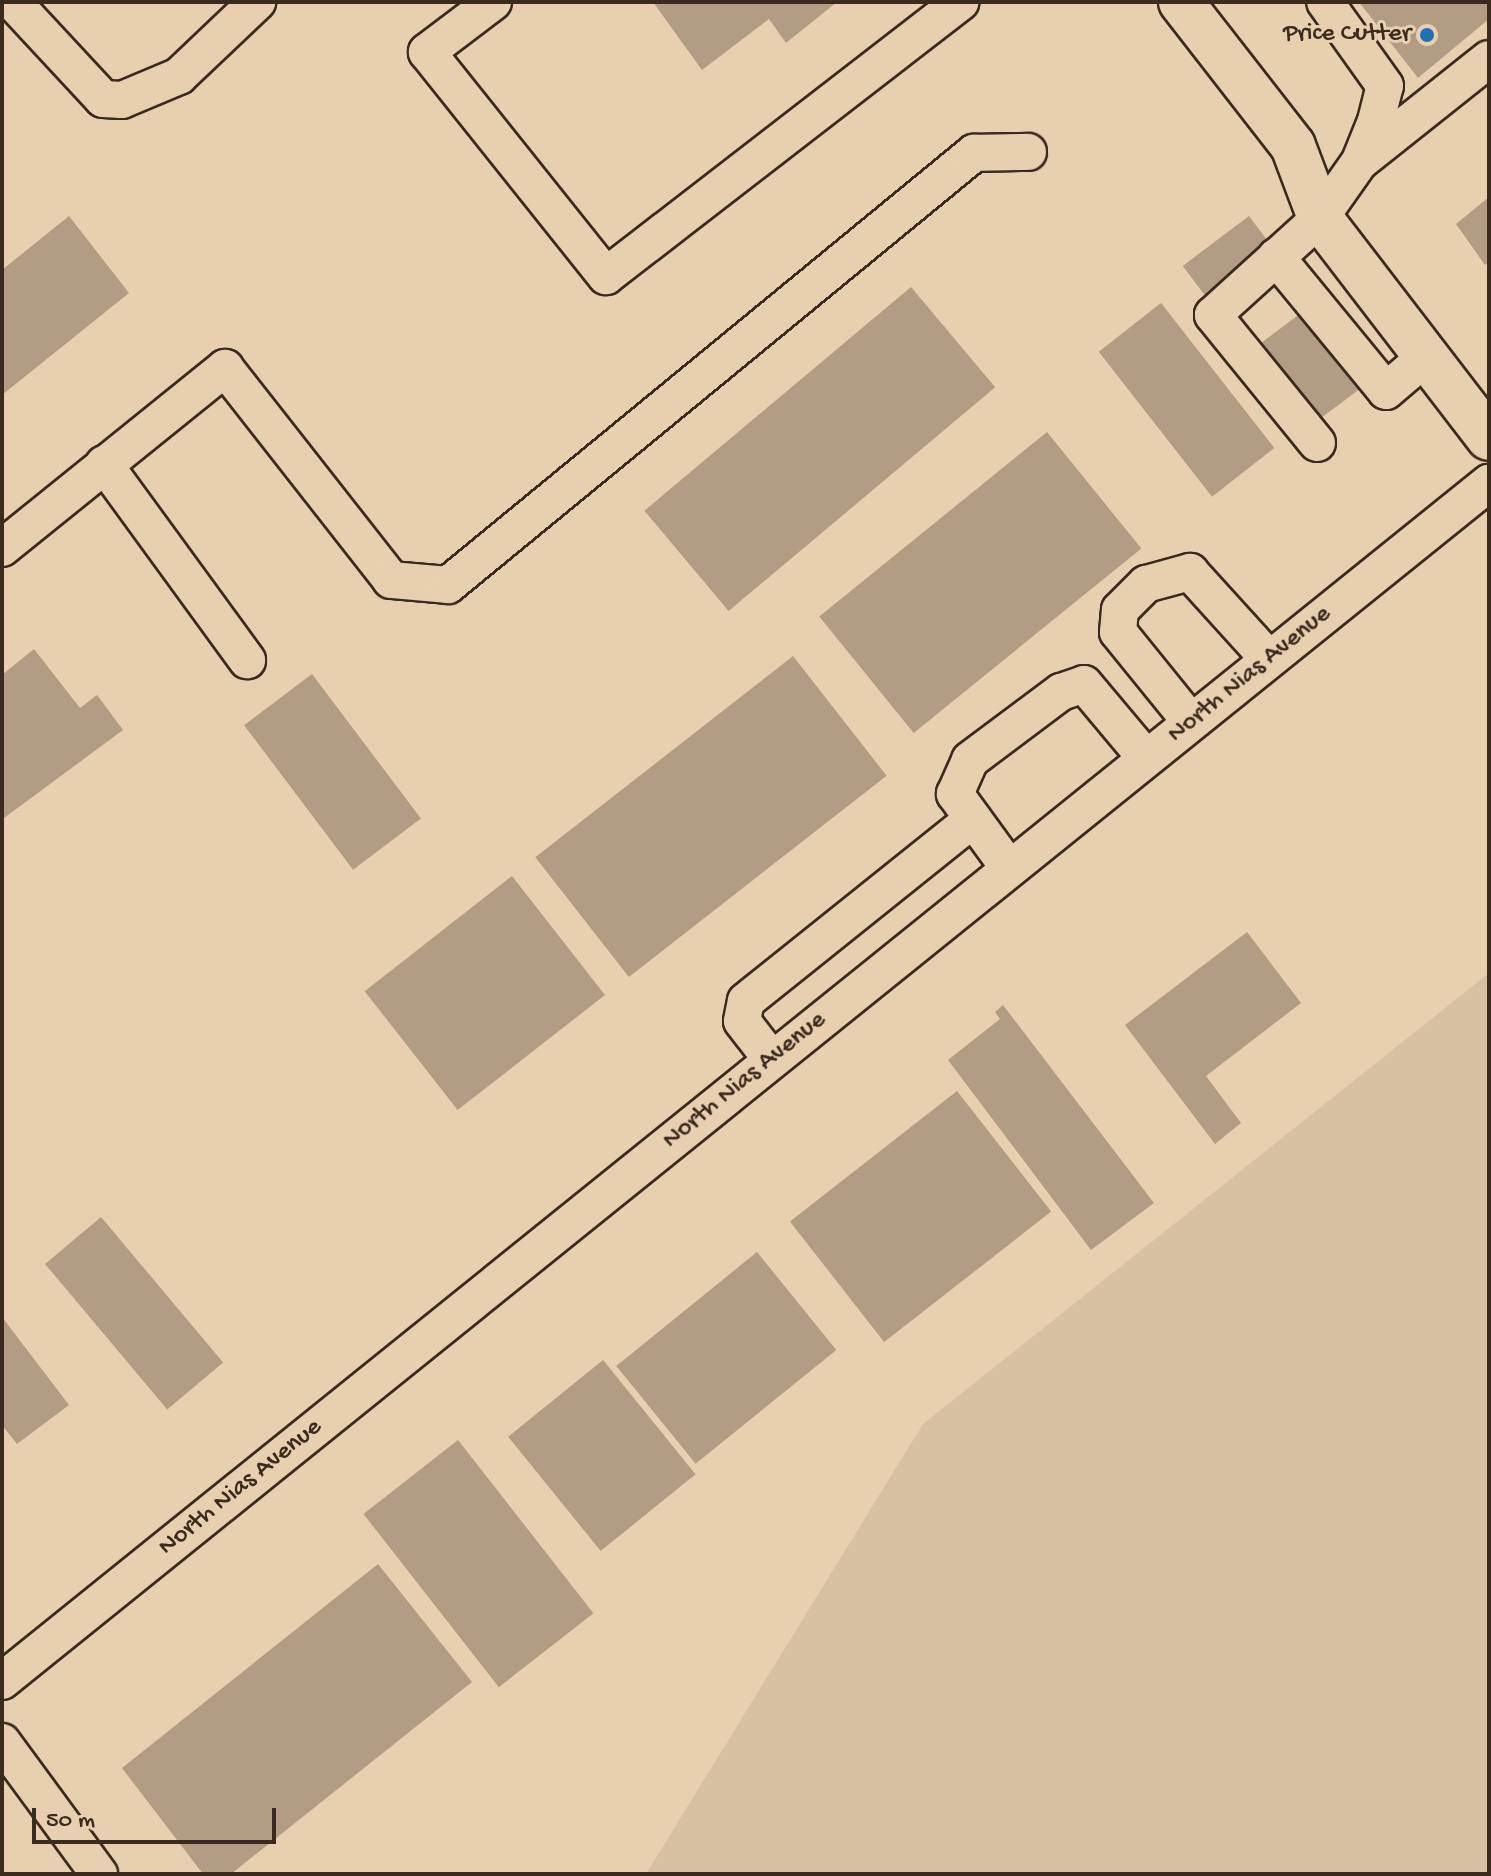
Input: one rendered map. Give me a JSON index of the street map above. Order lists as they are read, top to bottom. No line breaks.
{"streets":{"street":["North Nias Avenue"]},"places":["Price Cutter"],"scale_bar":"50 m"}
